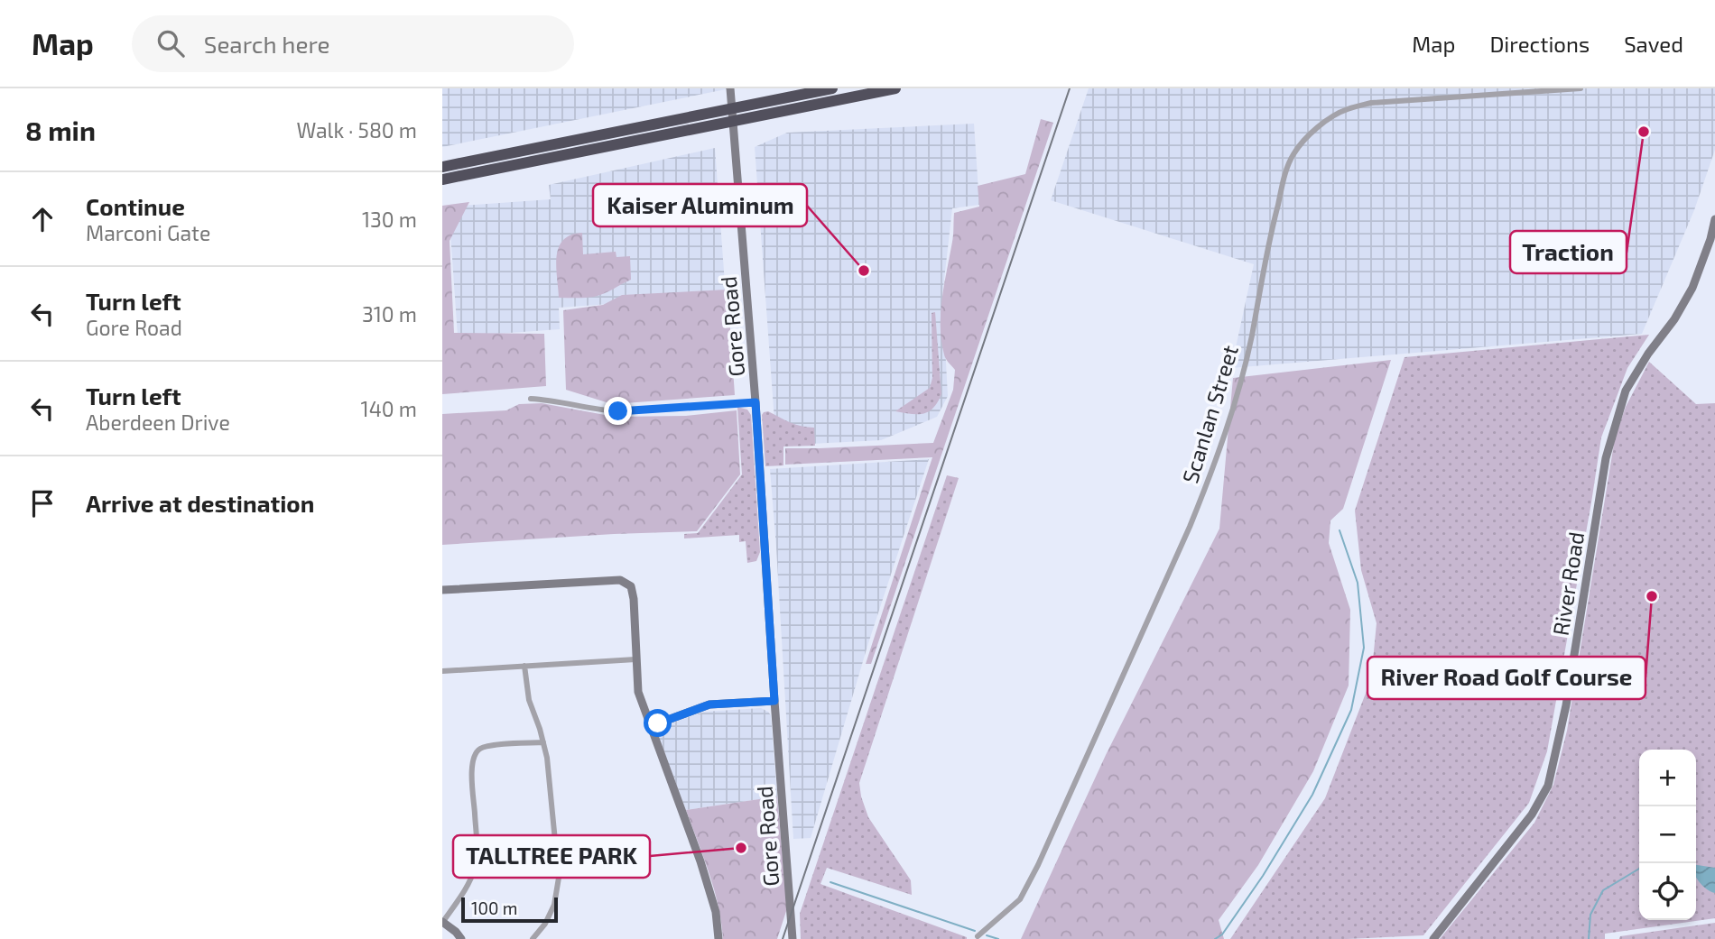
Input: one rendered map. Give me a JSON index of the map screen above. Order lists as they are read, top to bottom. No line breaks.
{"streets":{"street":["Gore Road","Scanlan Street","River Road"]},"places":["Traction","Kaiser Aluminum","River Road Golf Course","TALLTREE PARK"],"scale_bar":"100 m","page":{"header":"Map","search":"Search here","nav":["Map","Directions","Saved"],"heading":["8 min","Walk · 580 m"],"list":[["Continue","Marconi Gate","130 m"],["Turn left","Gore Road","310 m"],["Turn left","Aberdeen Drive","140 m"],"Arrive at destination"],"map_buttons":["+","−"],"scale":"100 m"}}
